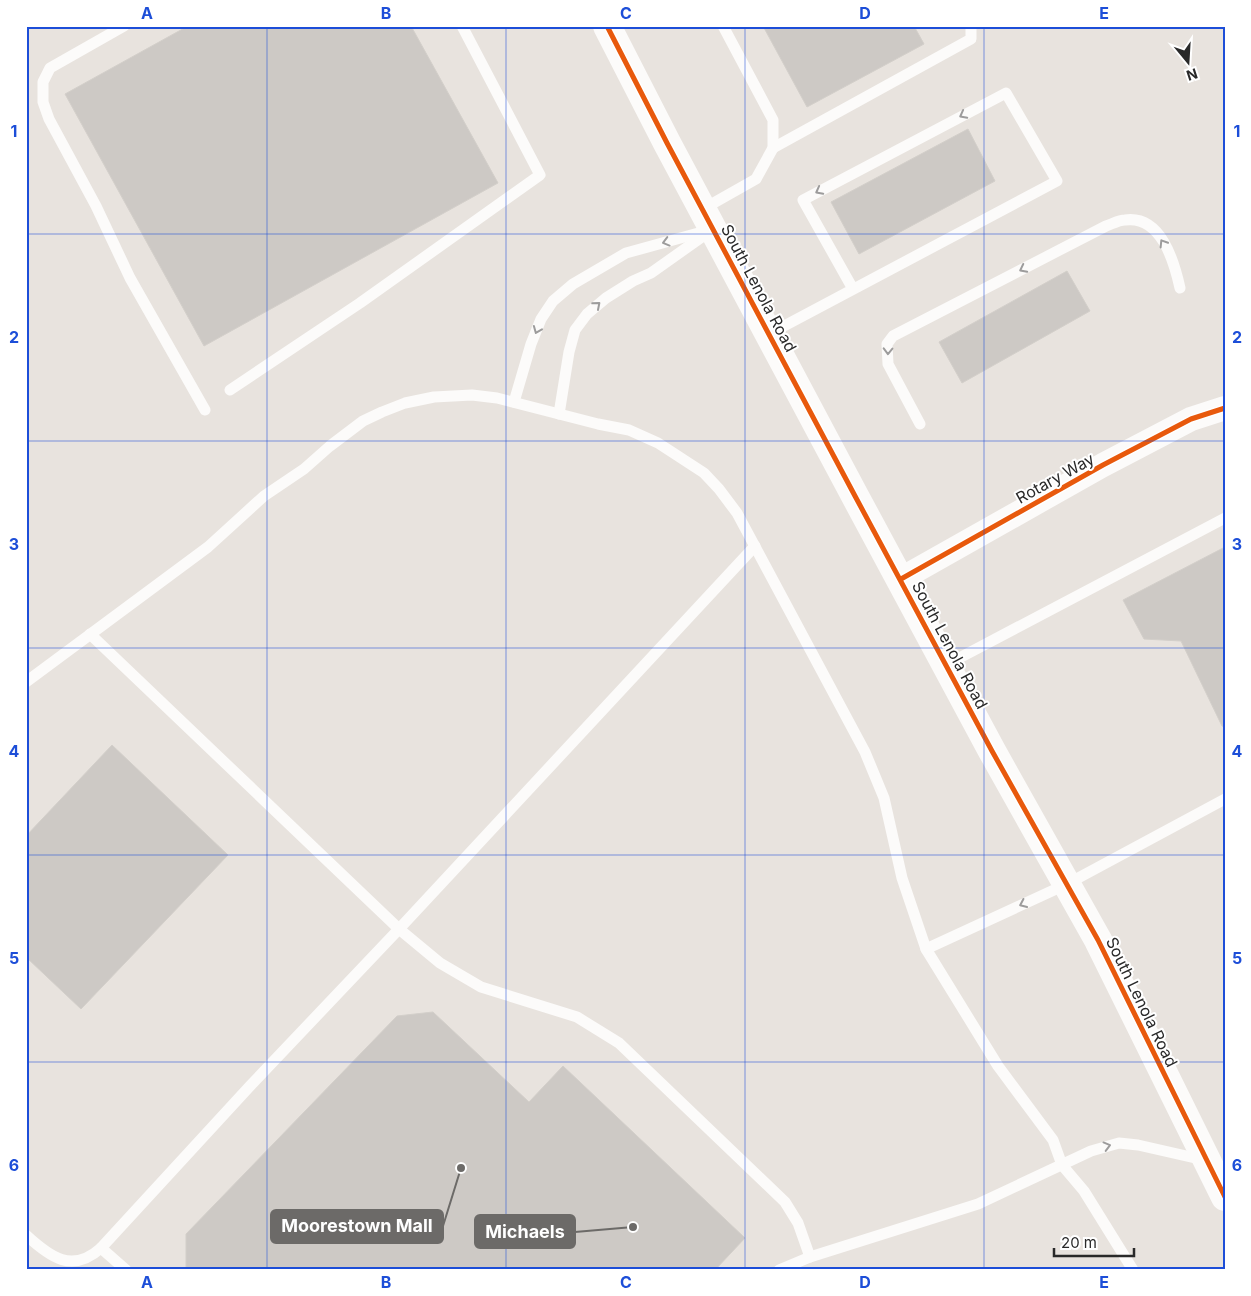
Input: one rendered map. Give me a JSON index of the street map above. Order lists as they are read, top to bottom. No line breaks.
{"streets":{"street":["South Lenola Road","Rotary Way"]},"crossings":[["South Lenola Road","Rotary Way"]],"places":["Moorestown Mall","Michaels"],"scale_bar":"20 m","north":"bottom","grid":{"columns":["A","B","C","D","E"],"rows":["1","2","3","4","5","6"]}}
